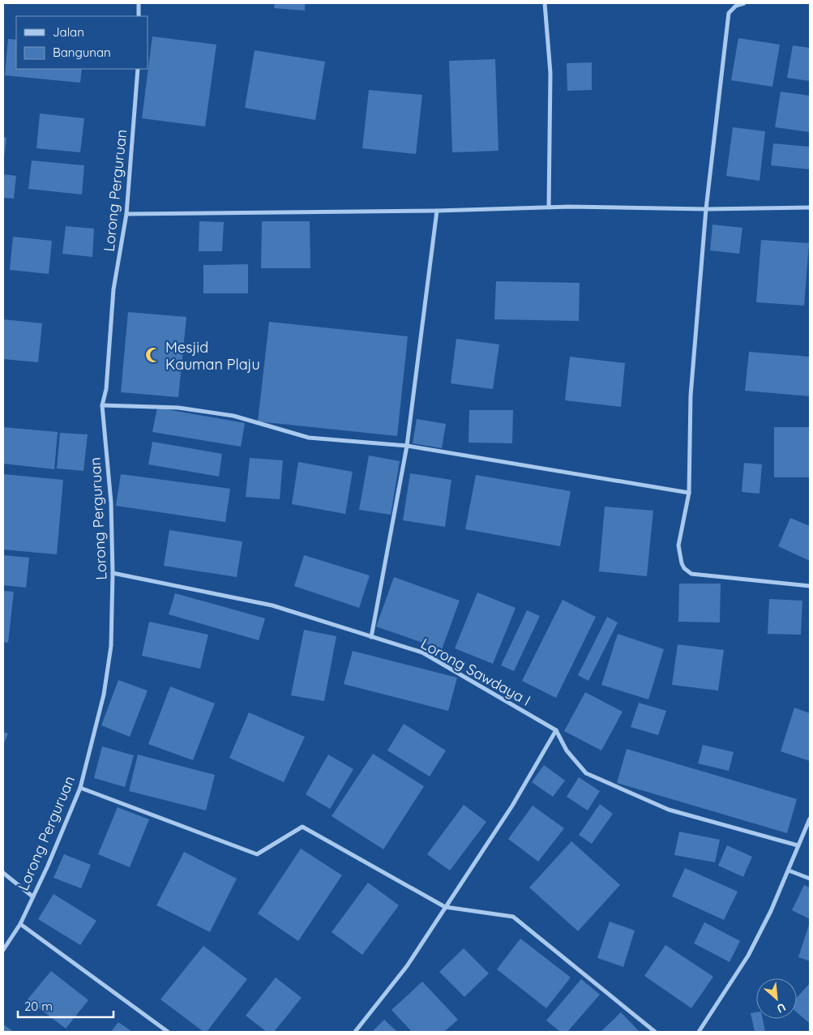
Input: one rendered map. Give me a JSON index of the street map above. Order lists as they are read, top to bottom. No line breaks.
{"streets":{"street":["Lorong Perguruan","Lorong Sawdaya I"]},"crossings":[["Lorong Perguruan","Lorong Sawdaya I"]],"places":{"mosque":["Mesjid Kauman Plaju"]},"legend":["Jalan","Bangunan"],"scale_bar":"20 m","north":"bottom right"}
